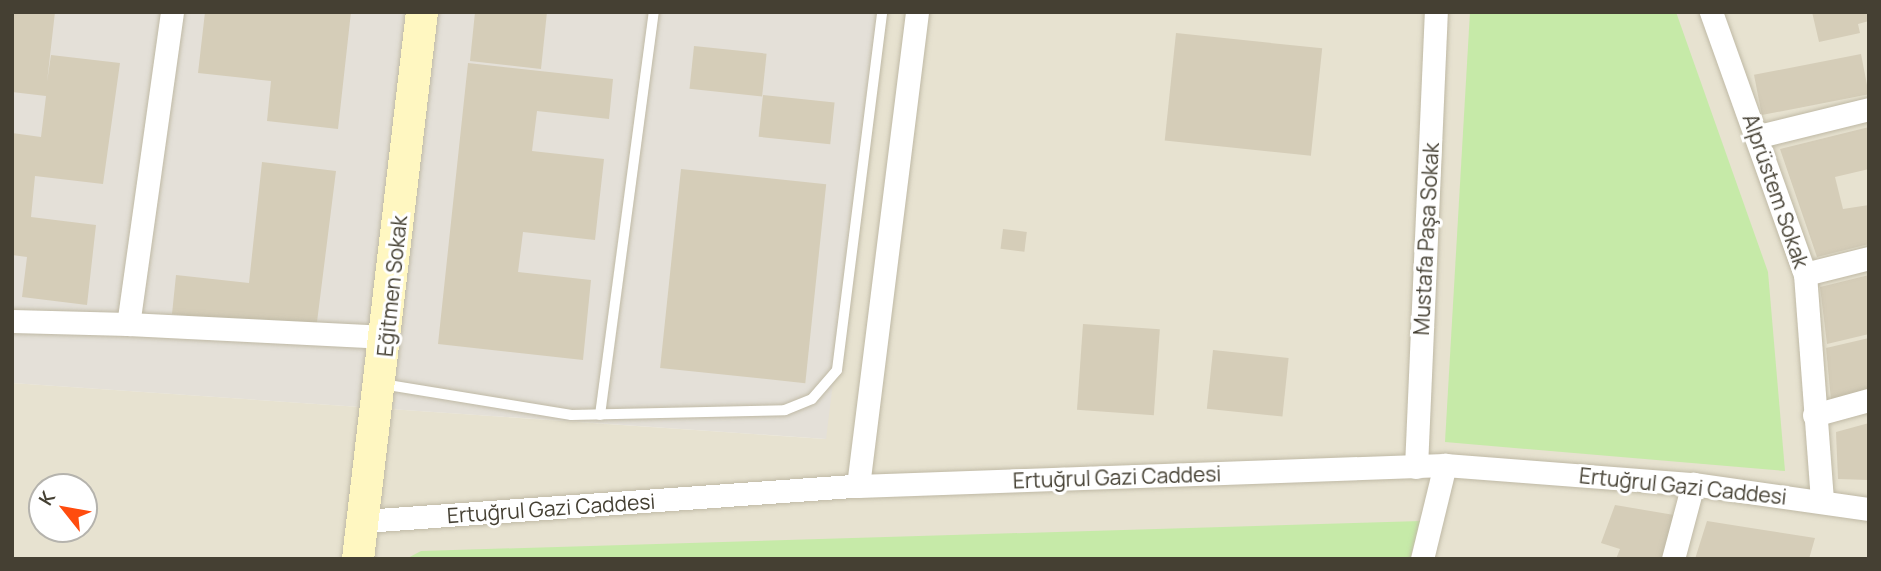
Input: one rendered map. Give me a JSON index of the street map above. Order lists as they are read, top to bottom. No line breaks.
{"streets":{"street":["Alprüstem Sokak","Mustafa Paşa Sokak","Eğitmen Sokak","Ertuğrul Gazi Caddesi"]},"crossings":[["Alprüstem Sokak","Ertuğrul Gazi Caddesi"],["Mustafa Paşa Sokak","Ertuğrul Gazi Caddesi"],["Eğitmen Sokak","Ertuğrul Gazi Caddesi"]],"north":"top left"}
